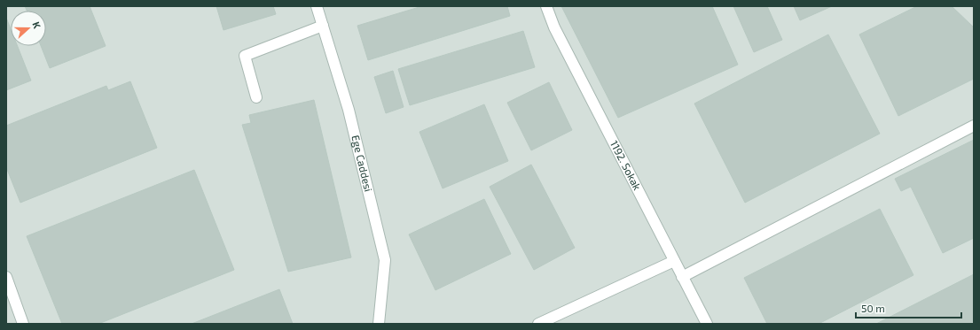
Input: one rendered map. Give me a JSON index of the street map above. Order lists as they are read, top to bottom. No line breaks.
{"streets":{"street":["Ege Caddesi","1192. Sokak"]},"scale_bar":"50 m","north":"right"}
